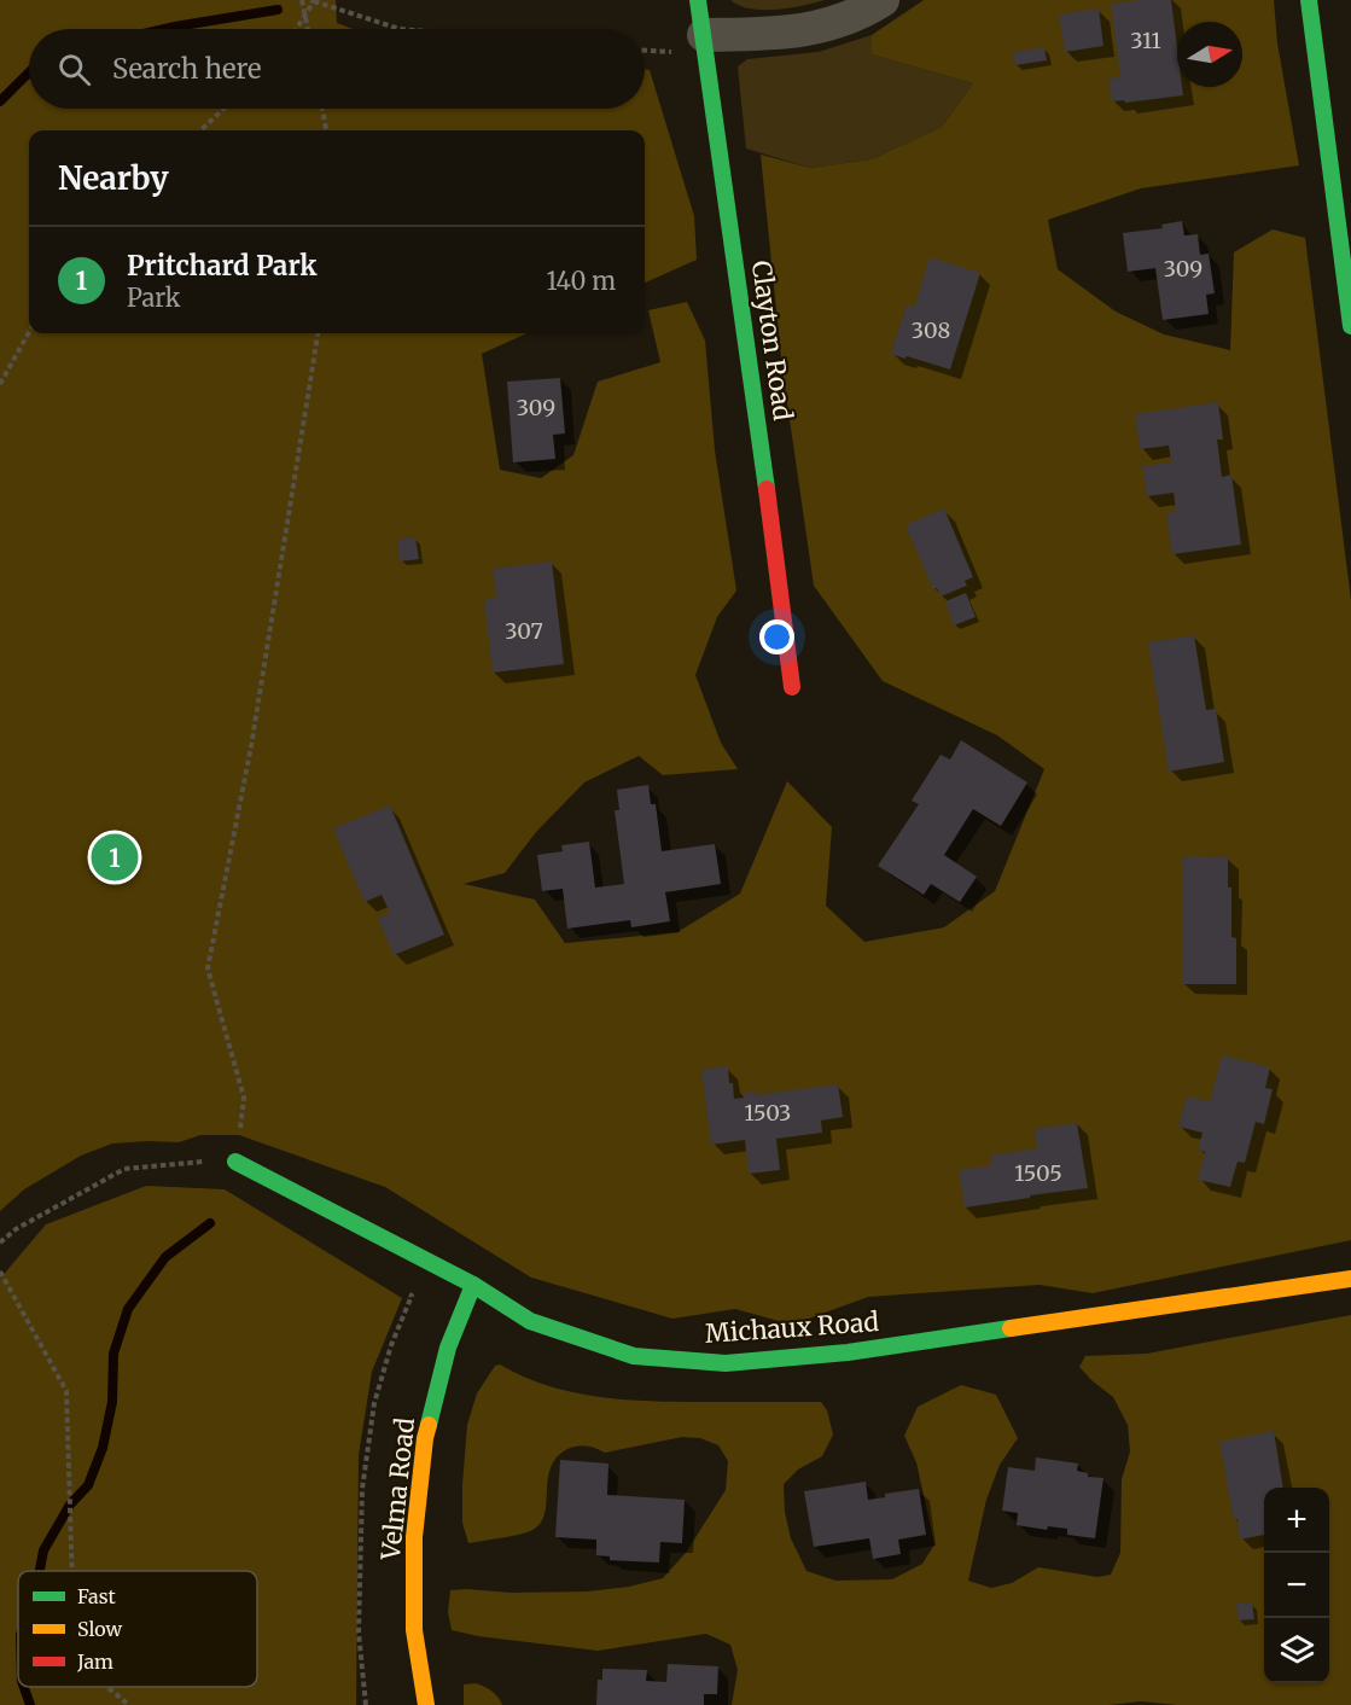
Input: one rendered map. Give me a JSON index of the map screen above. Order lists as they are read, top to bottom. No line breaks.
{"streets":{"street":["Clayton Road","Michaux Road","Velma Road"]},"crossings":[["Michaux Road","Velma Road"]],"house_numbers":["311","309","308","309","307","1503","1505"],"legend":["Fast","Slow","Jam"],"north":"right","page":{"search":"Search here","heading":"Nearby","list":[{"mark":"1","name":"Pritchard Park","note":"Park","value":"140 m"}],"pins":"1","map_buttons":["+","−"]}}
